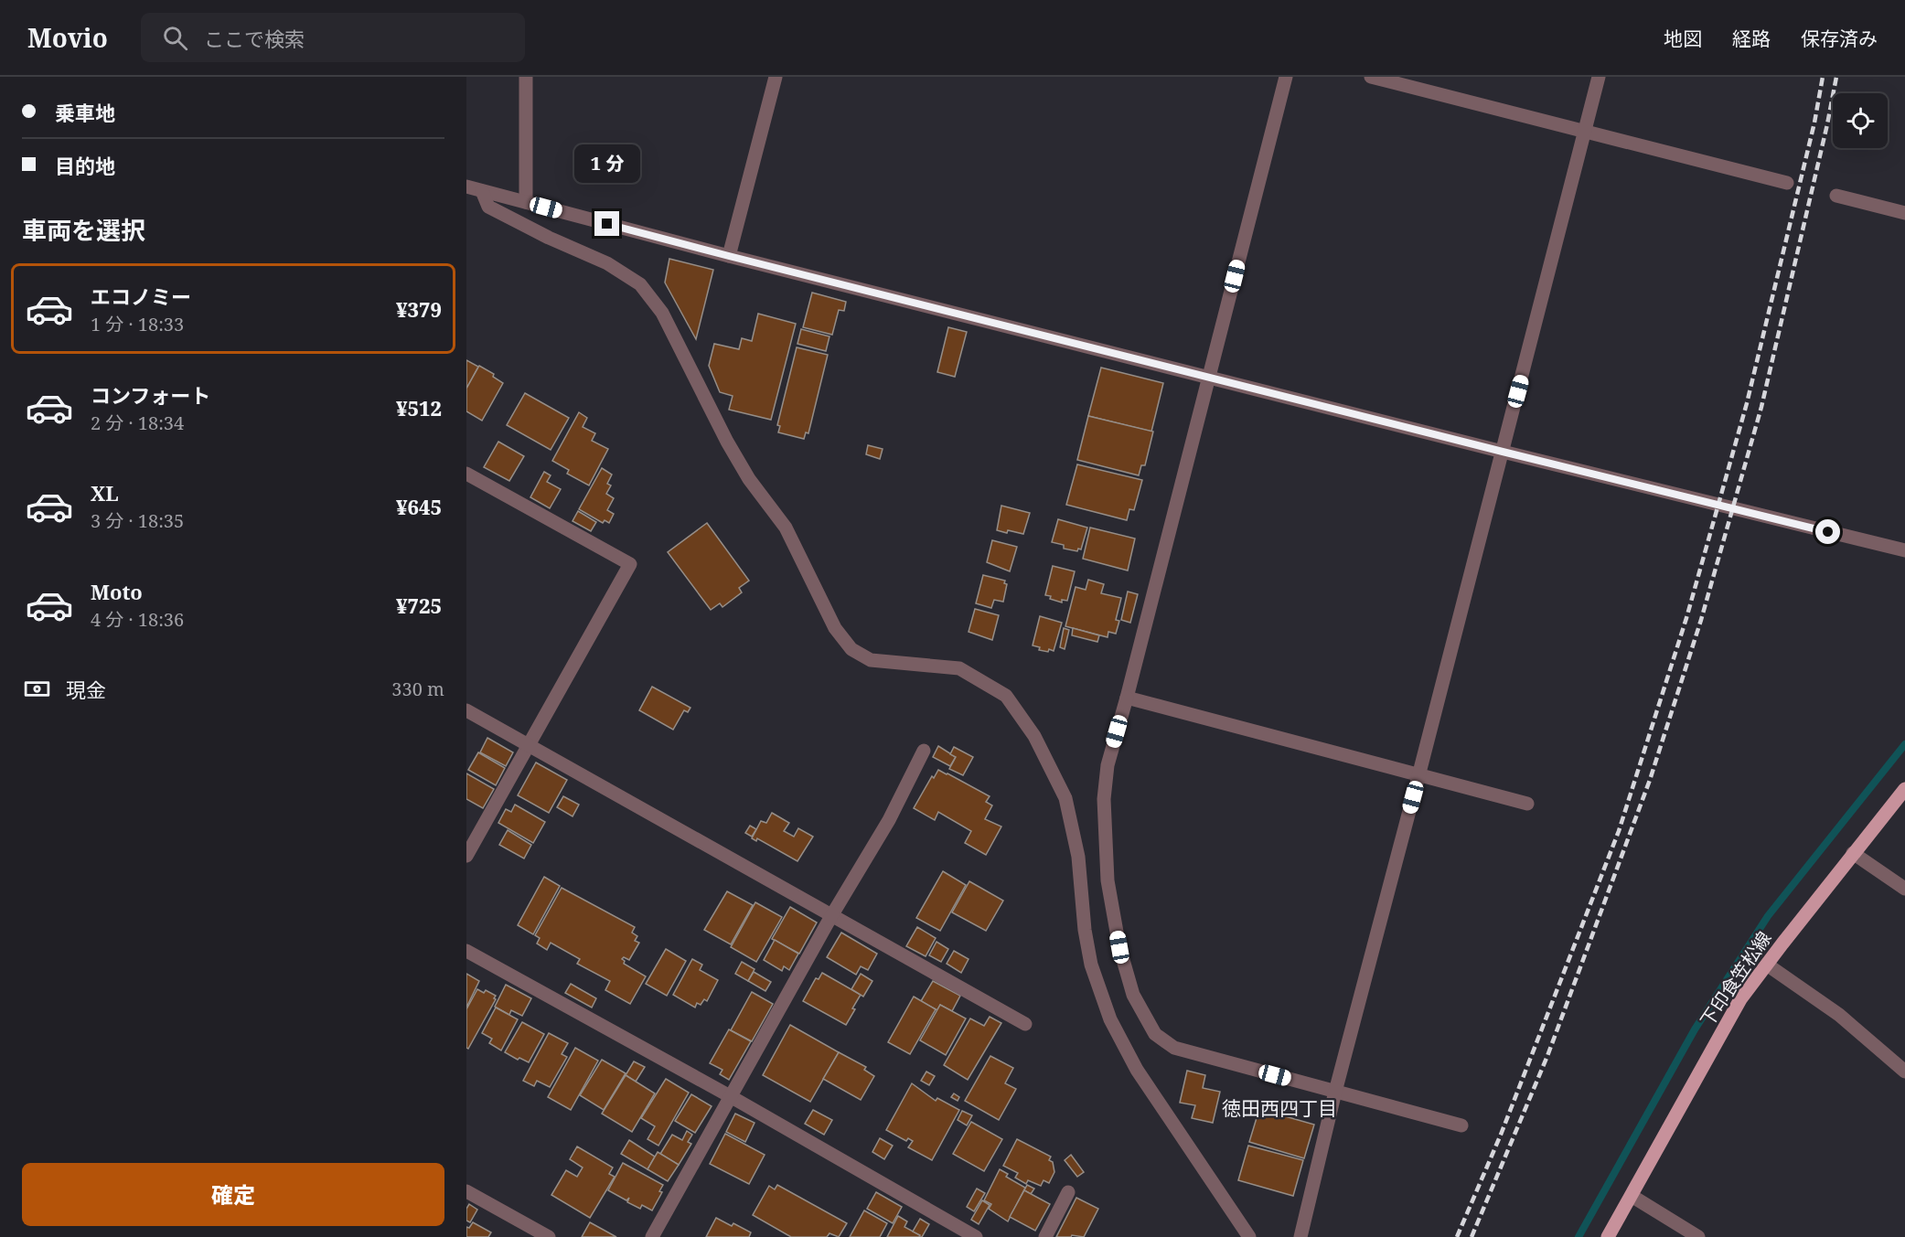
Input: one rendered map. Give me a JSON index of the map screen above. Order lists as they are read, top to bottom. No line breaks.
{"streets":{"main road":["下印食笠松線"]},"districts":["徳田西四丁目"],"page":{"header":"Movio","search":"ここで検索","nav":["地図","経路","保存済み"],"banner":["乗車地","目的地"],"bubble":"1 分","heading":"車両を選択","list":[{"name":"エコノミー","note":"1 分 · 18:33","value":"¥379"},{"name":"コンフォート","note":"2 分 · 18:34","value":"¥512"},{"name":"XL","note":"3 分 · 18:35","value":"¥645"},{"name":"Moto","note":"4 分 · 18:36","value":"¥725"}],"pay":["現金","330 m"],"buttons":"確定"}}
